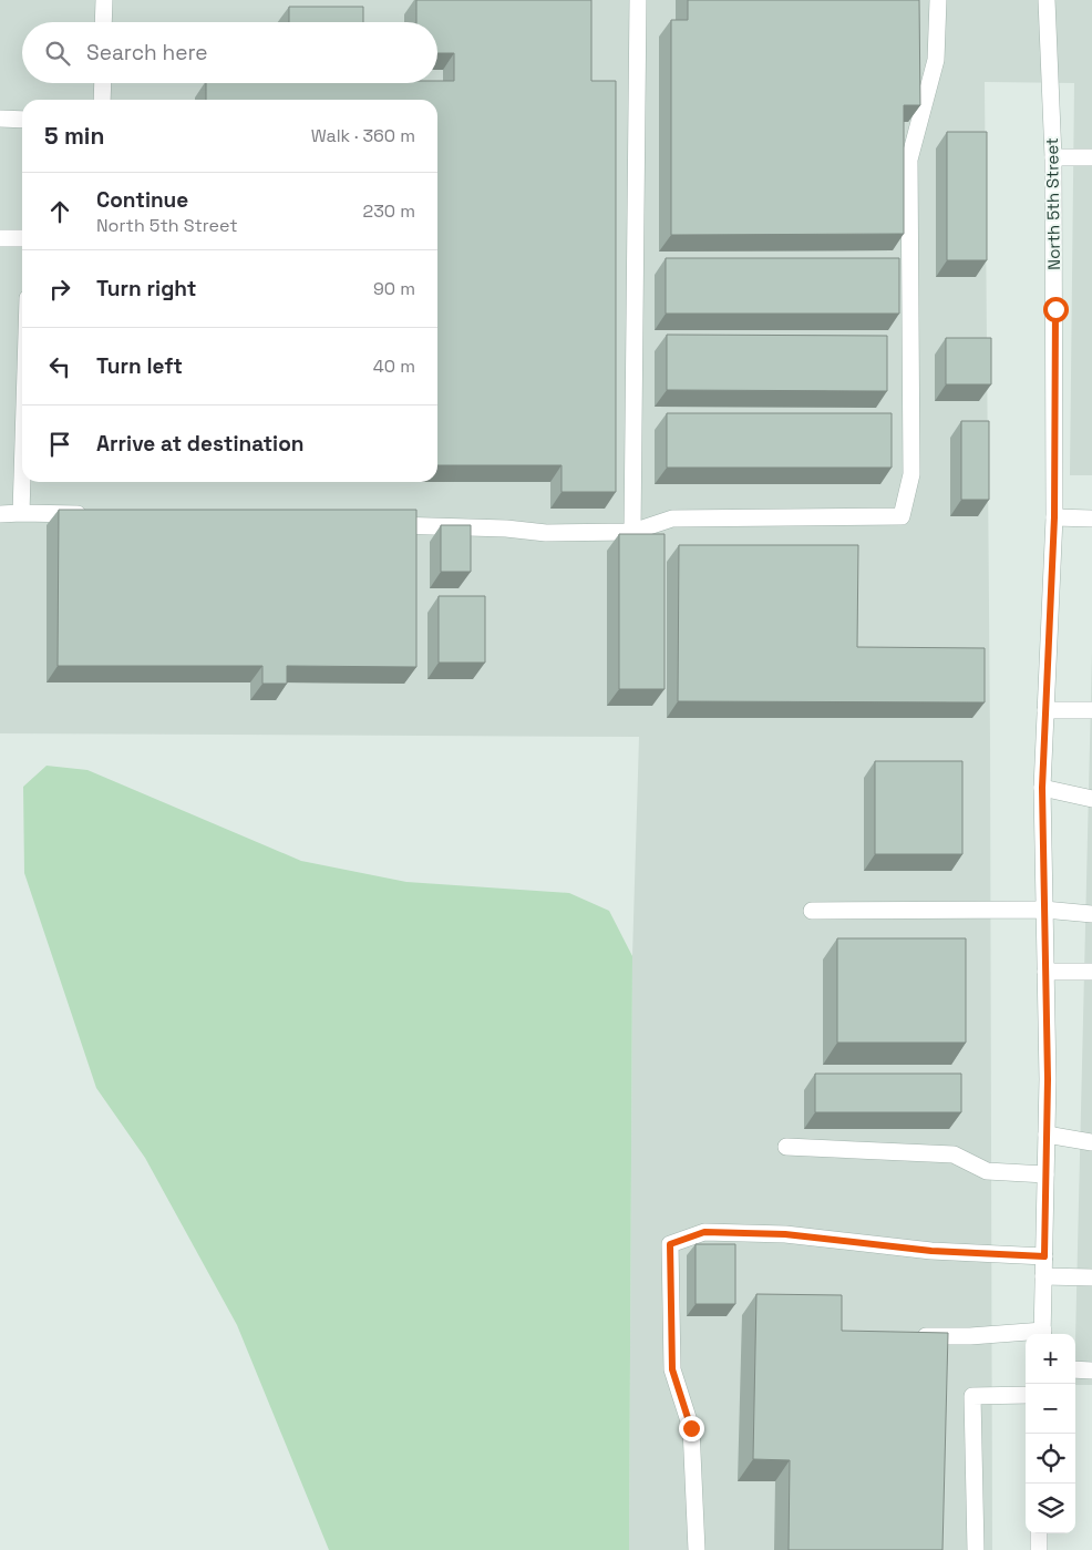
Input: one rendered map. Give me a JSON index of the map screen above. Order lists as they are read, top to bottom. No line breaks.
{"streets":{"street":["North 5th Street"]},"page":{"search":"Search here","heading":["5 min","Walk · 360 m"],"list":[["Continue","North 5th Street","230 m"],["Turn right","90 m"],["Turn left","40 m"],"Arrive at destination"],"map_buttons":["+","−"]}}
